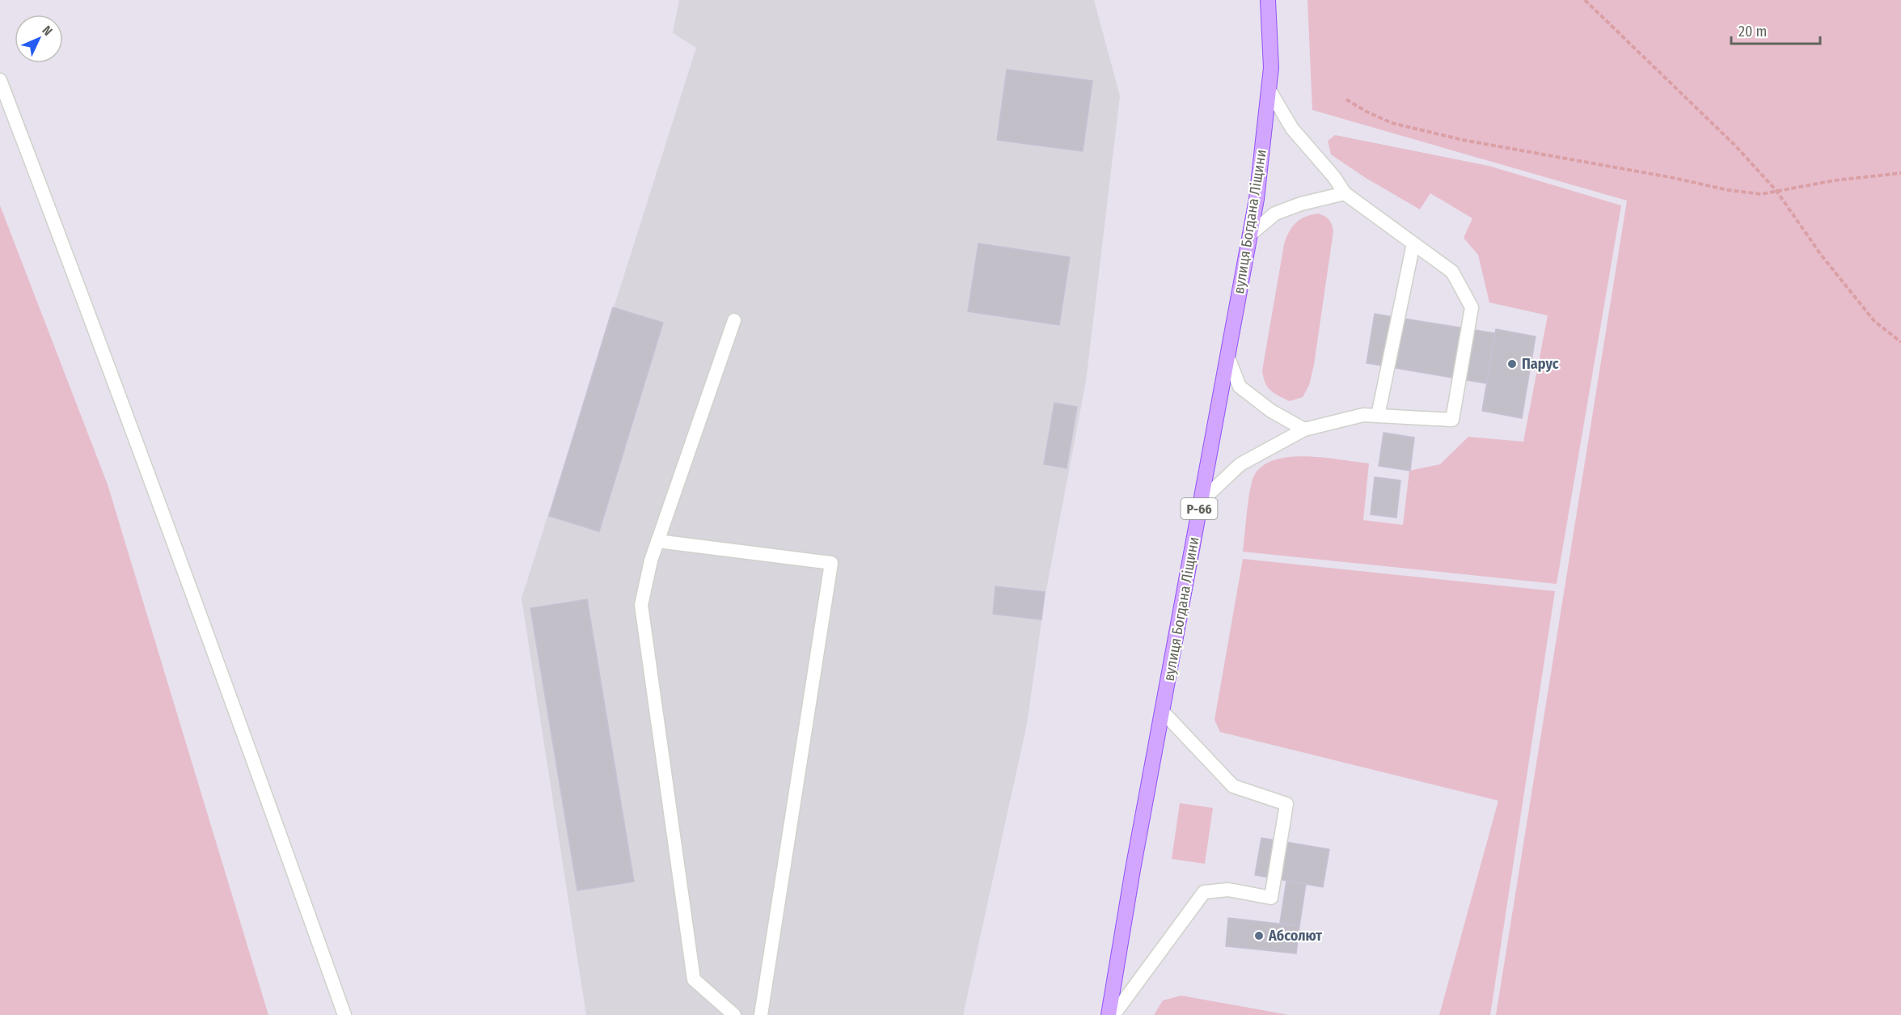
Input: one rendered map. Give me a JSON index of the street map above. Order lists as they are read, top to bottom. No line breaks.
{"streets":{"main road":["вулиця Богдана Ліщини","Р-66"]},"places":["Парус","Абсолют"],"scale_bar":"20 m","north":"top right"}
